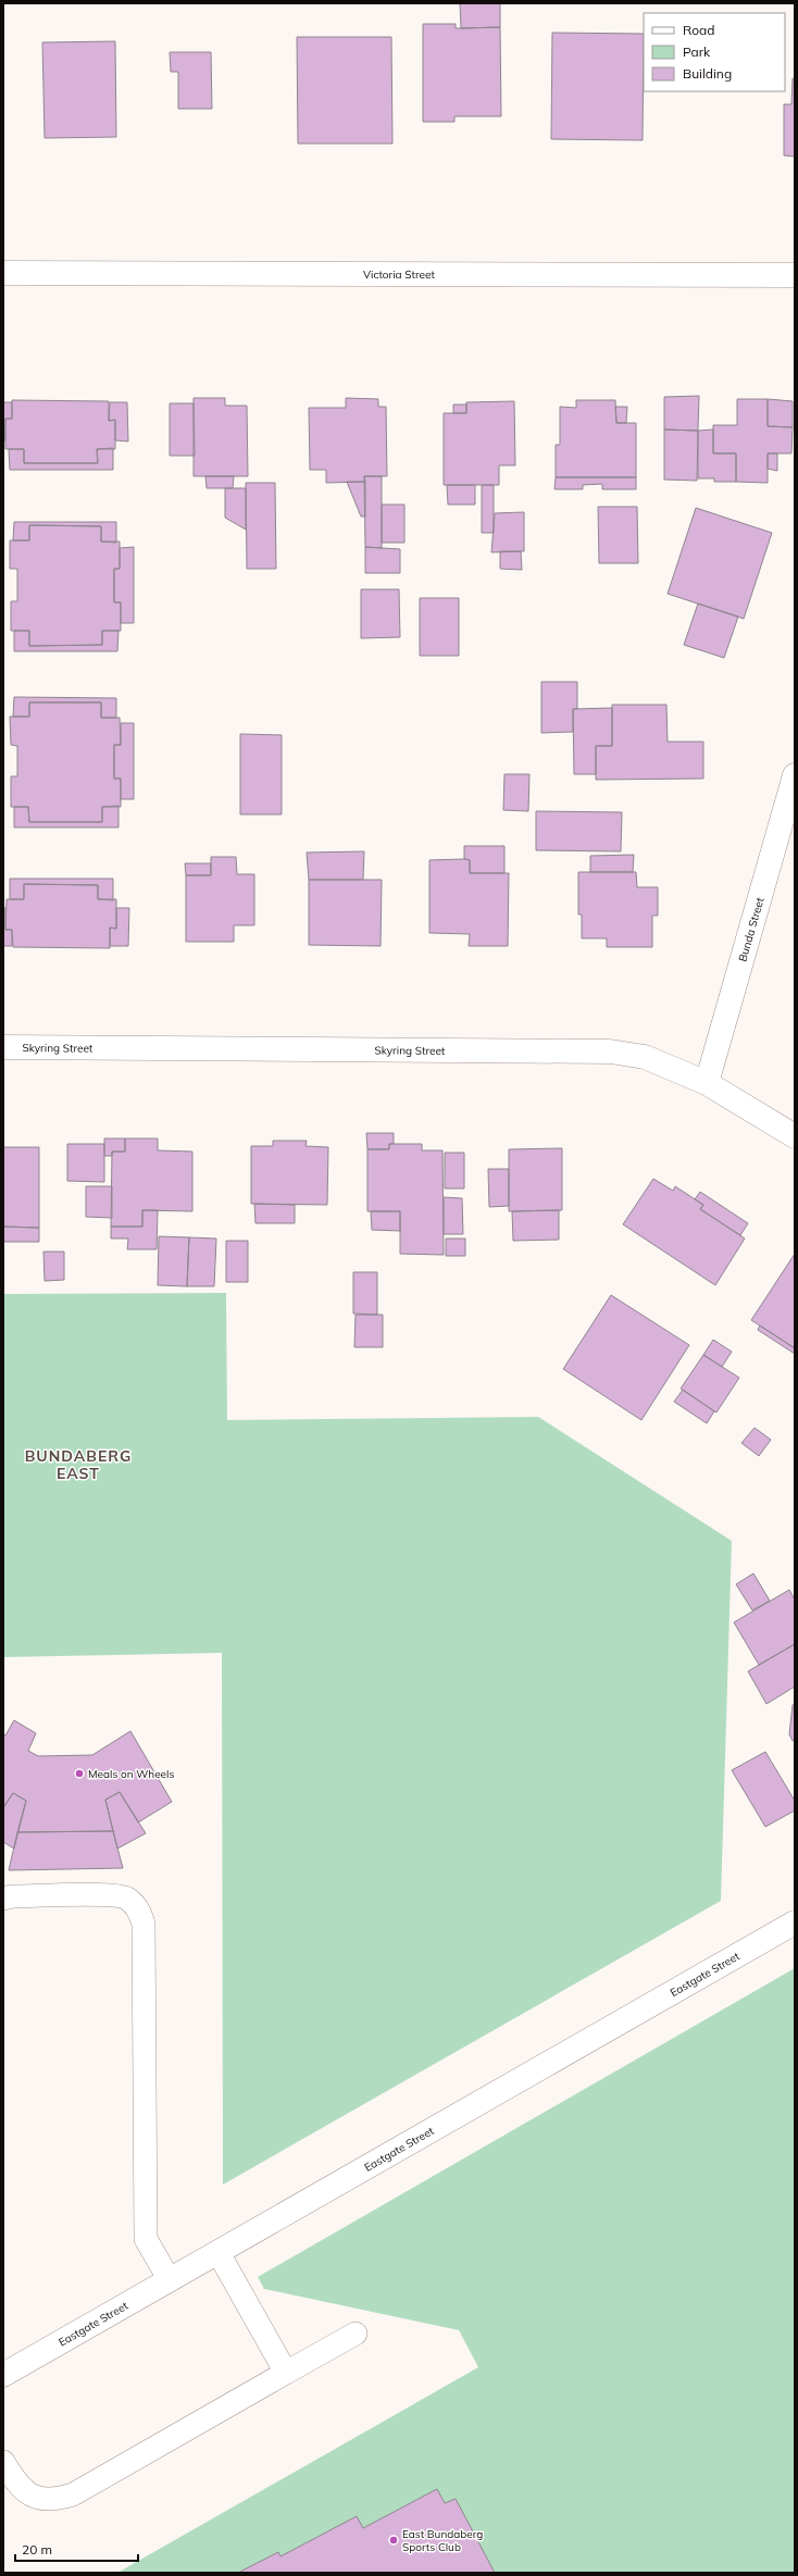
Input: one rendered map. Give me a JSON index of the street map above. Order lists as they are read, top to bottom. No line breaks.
{"streets":{"street":["Victoria Street","Bunda Street","Skyring Street","Eastgate Street"]},"crossings":[["Bunda Street","Skyring Street"]],"districts":["BUNDABERG EAST"],"places":["Meals on Wheels","East Bundaberg Sports Club"],"legend":["Road","Park","Building"],"scale_bar":"20 m"}
